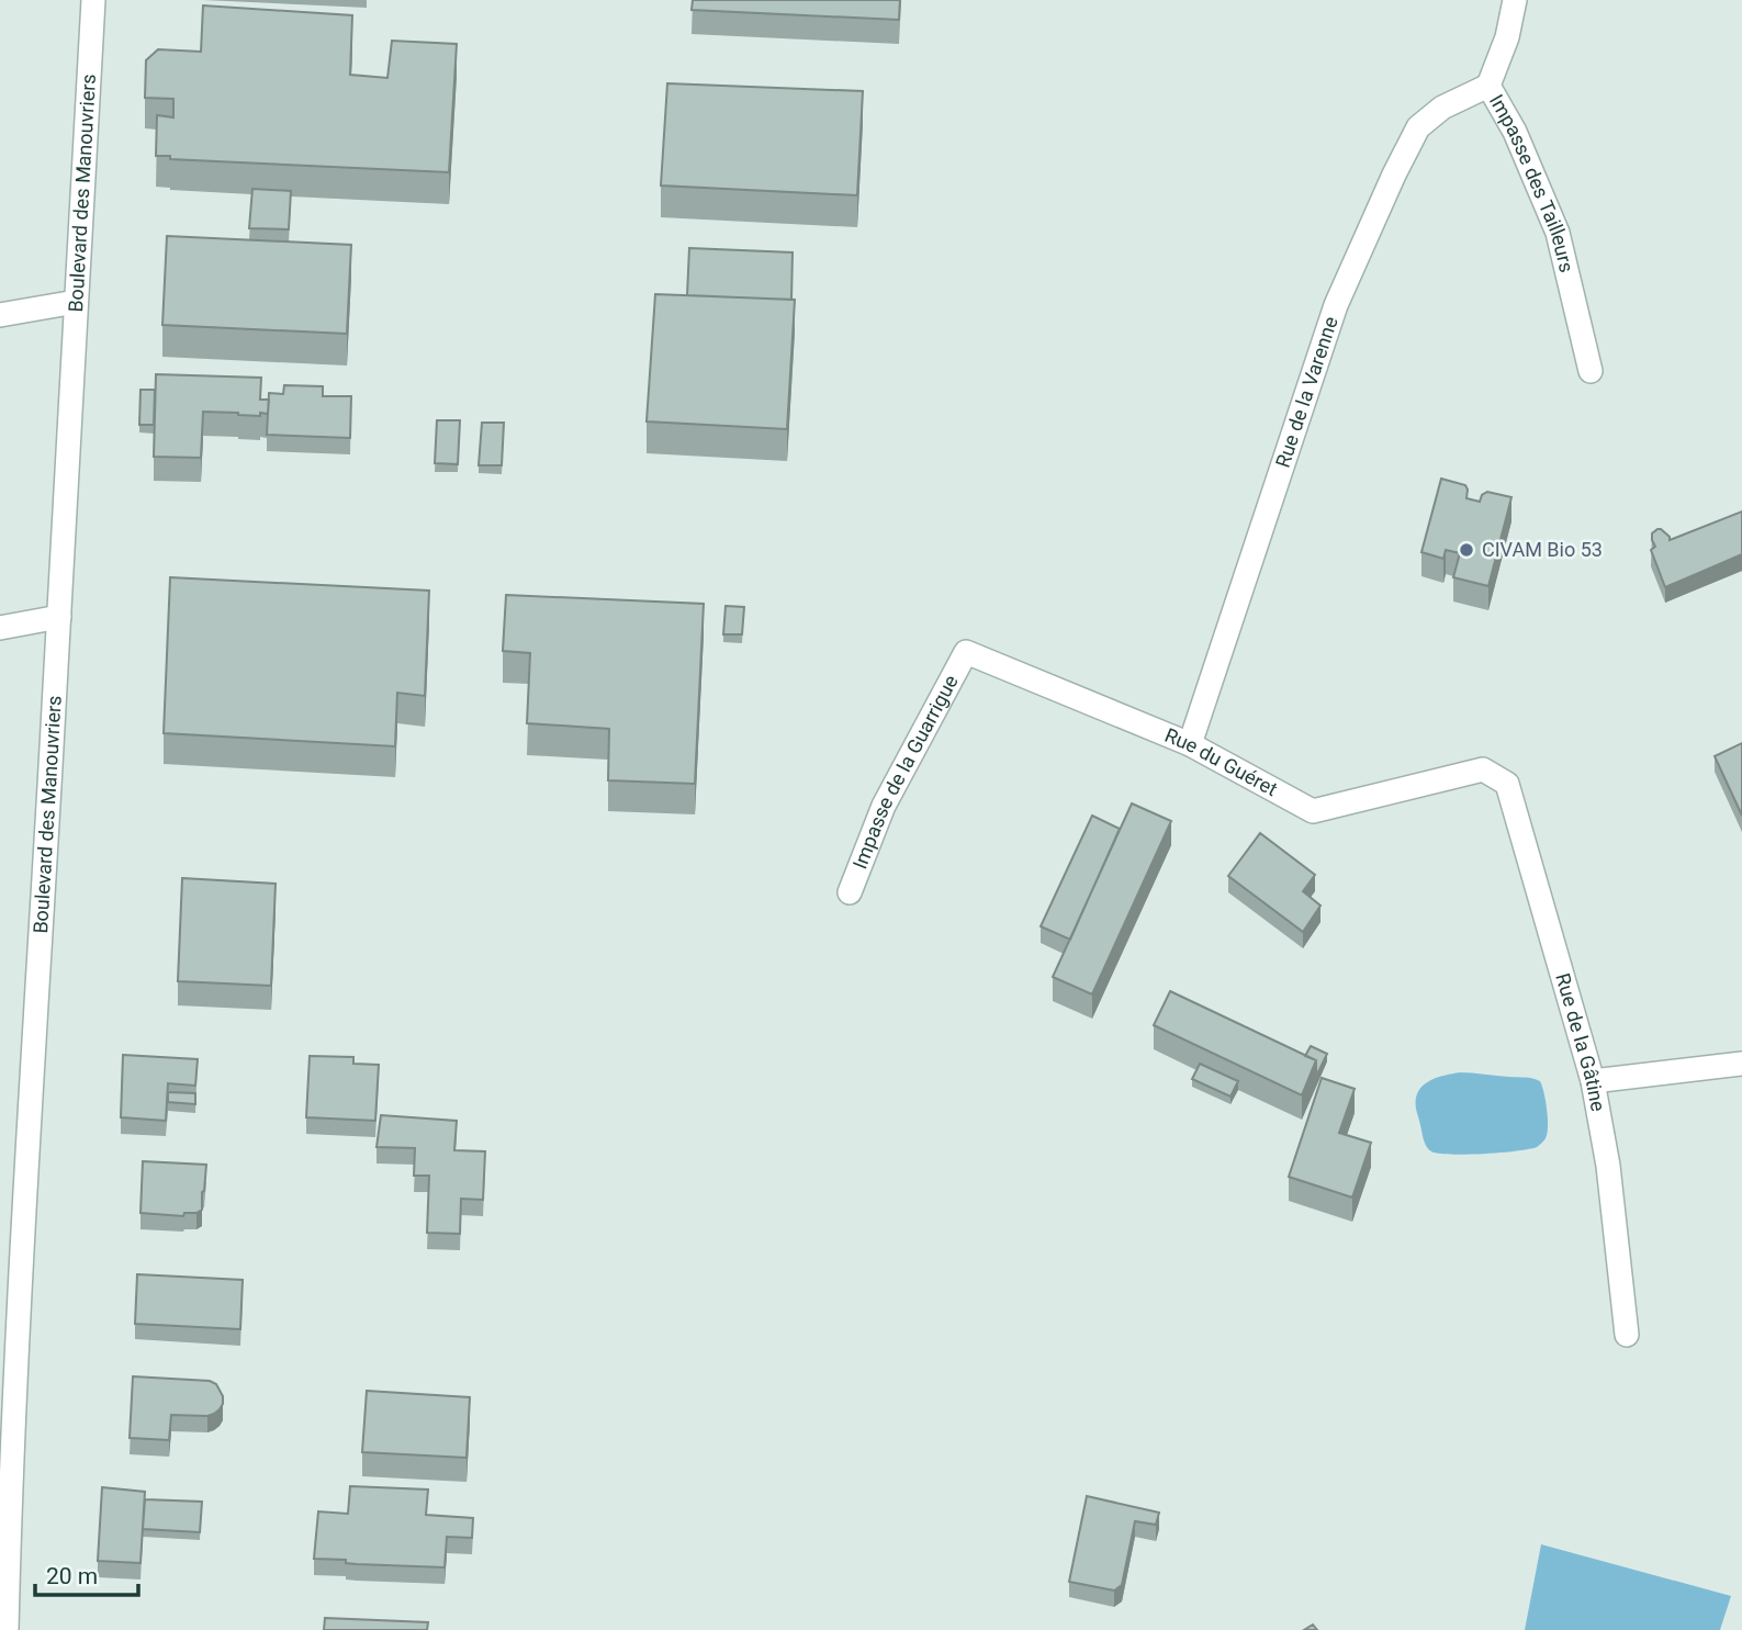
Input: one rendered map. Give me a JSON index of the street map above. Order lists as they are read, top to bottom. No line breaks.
{"streets":{"street":["Impasse des Tailleurs","Boulevard des Manouvriers","Rue de la Varenne","Rue du Guéret","Impasse de la Guarrigue","Rue de la Gâtine"]},"crossings":[["Impasse des Tailleurs","Rue de la Varenne"],["Rue de la Varenne","Rue du Guéret"],["Rue du Guéret","Impasse de la Guarrigue"],["Rue du Guéret","Rue de la Gâtine"]],"places":["CIVAM Bio 53"],"scale_bar":"20 m"}
